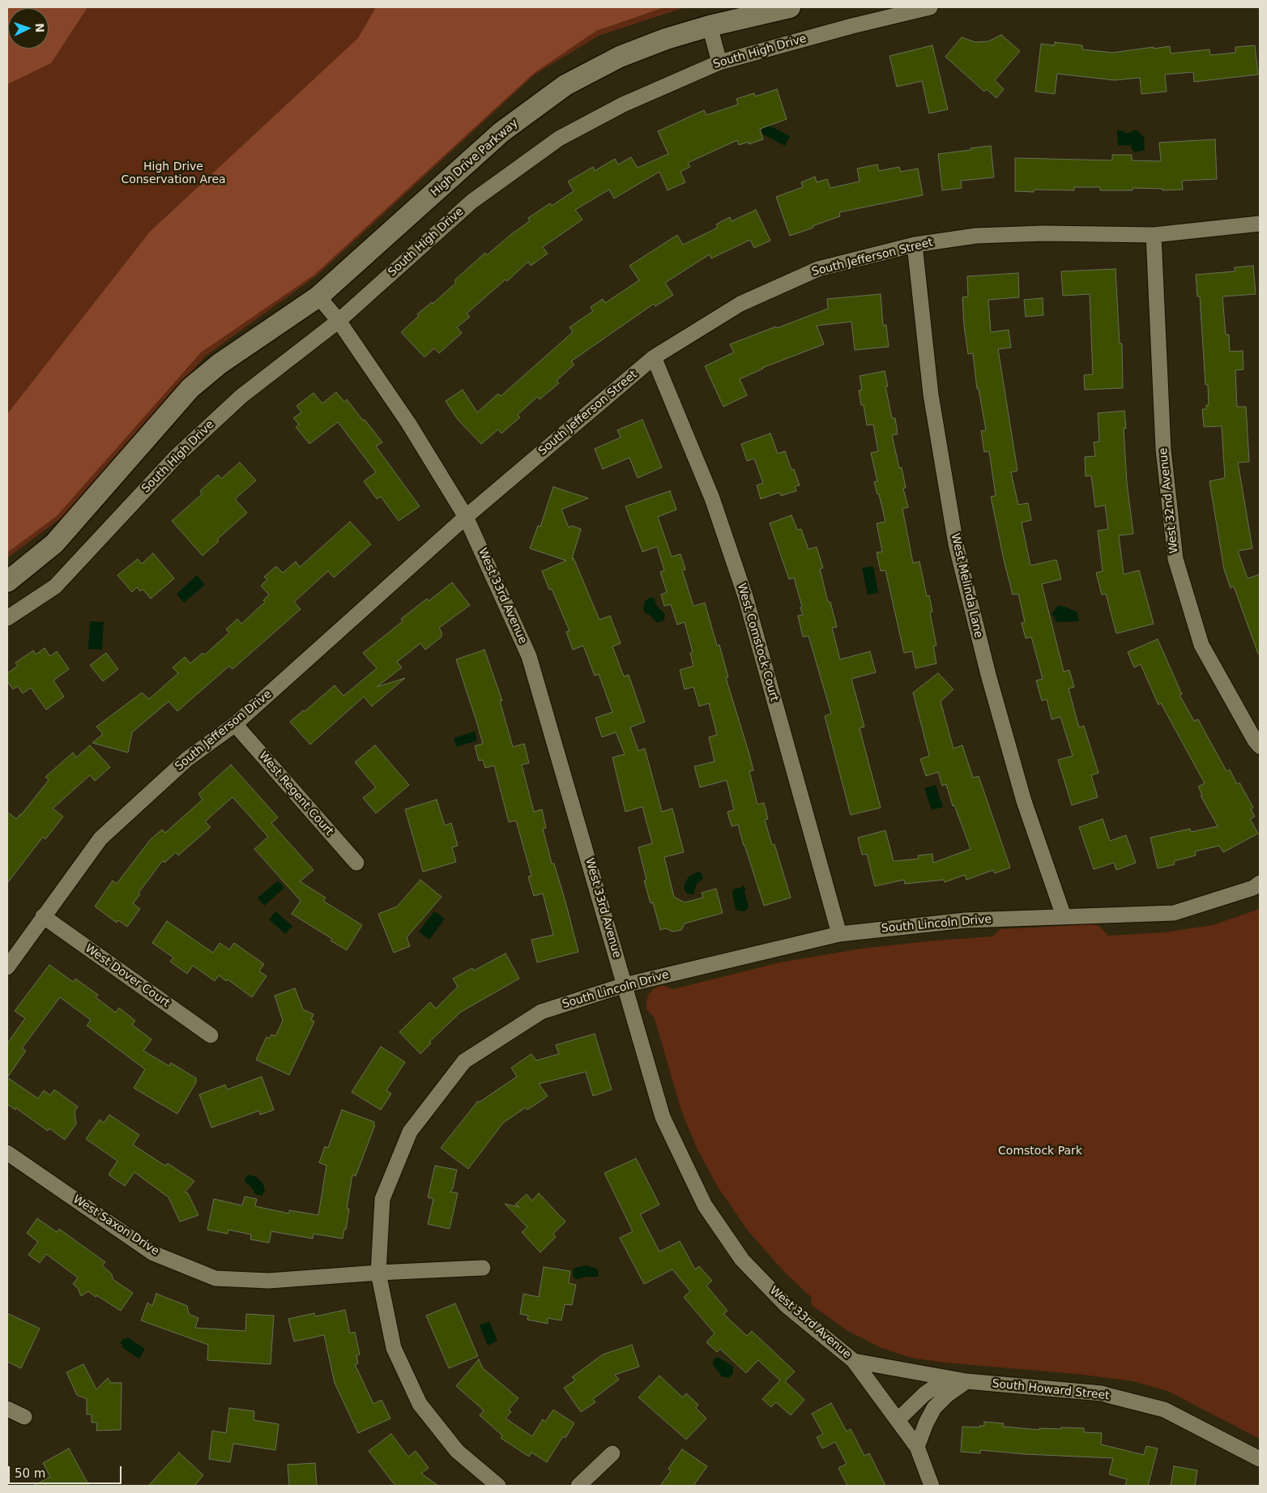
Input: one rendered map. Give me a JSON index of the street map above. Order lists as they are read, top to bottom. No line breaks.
{"streets":{"main road":["High Drive Parkway"],"street":["South High Drive","South Jefferson Street","West 32nd Avenue","West Melinda Lane","West 33rd Avenue","West Comstock Court","South Jefferson Drive","West Regent Court","South Lincoln Drive","West Dover Court","West Saxon Drive","South Howard Street"]},"crossings":[["South High Drive","West 33rd Avenue"],["High Drive Parkway","West 33rd Avenue"],["South Jefferson Street","West 32nd Avenue"],["South Jefferson Street","West Melinda Lane"],["South Jefferson Street","West 33rd Avenue"],["South Jefferson Street","West Comstock Court"],["South Jefferson Street","South Jefferson Drive"],["West Melinda Lane","South Lincoln Drive"],["West 33rd Avenue","South Jefferson Drive"],["West 33rd Avenue","South Lincoln Drive"],["West 33rd Avenue","South Howard Street"],["West Comstock Court","South Lincoln Drive"],["South Jefferson Drive","West Regent Court"],["South Jefferson Drive","West Dover Court"],["South Lincoln Drive","West Saxon Drive"]],"parks":["High Drive Conservation Area","Comstock Park"],"scale_bar":"50 m","north":"right"}
